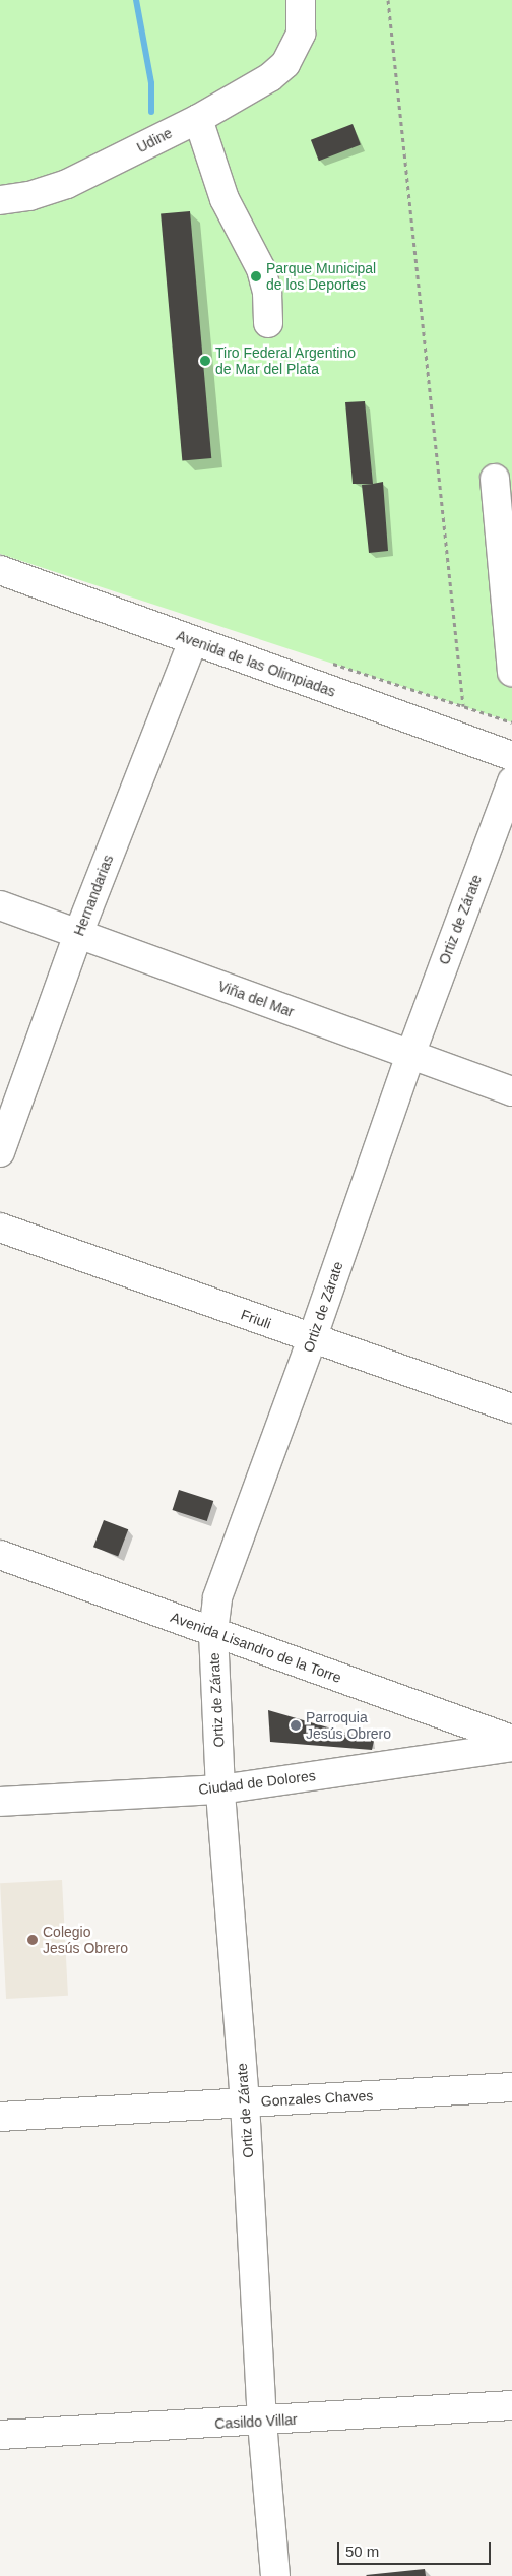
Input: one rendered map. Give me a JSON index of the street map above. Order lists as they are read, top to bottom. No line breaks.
{"streets":{"street":["Udine","Avenida de las Olimpiadas","Hernandarias","Ortiz de Zárate","Viña del Mar","Friuli","Avenida Lisandro de la Torre","Ciudad de Dolores","Gonzales Chaves","Casildo Villar"]},"crossings":[["Avenida de las Olimpiadas","Hernandarias"],["Hernandarias","Viña del Mar"],["Ortiz de Zárate","Viña del Mar"],["Ortiz de Zárate","Friuli"],["Ortiz de Zárate","Avenida Lisandro de la Torre"],["Ortiz de Zárate","Ciudad de Dolores"],["Ortiz de Zárate","Gonzales Chaves"],["Ortiz de Zárate","Casildo Villar"]],"places":["Parque Municipal de los Deportes","Tiro Federal Argentino de Mar del Plata","Parroquia Jesús Obrero","Colegio Jesús Obrero"],"scale_bar":"50 m"}
